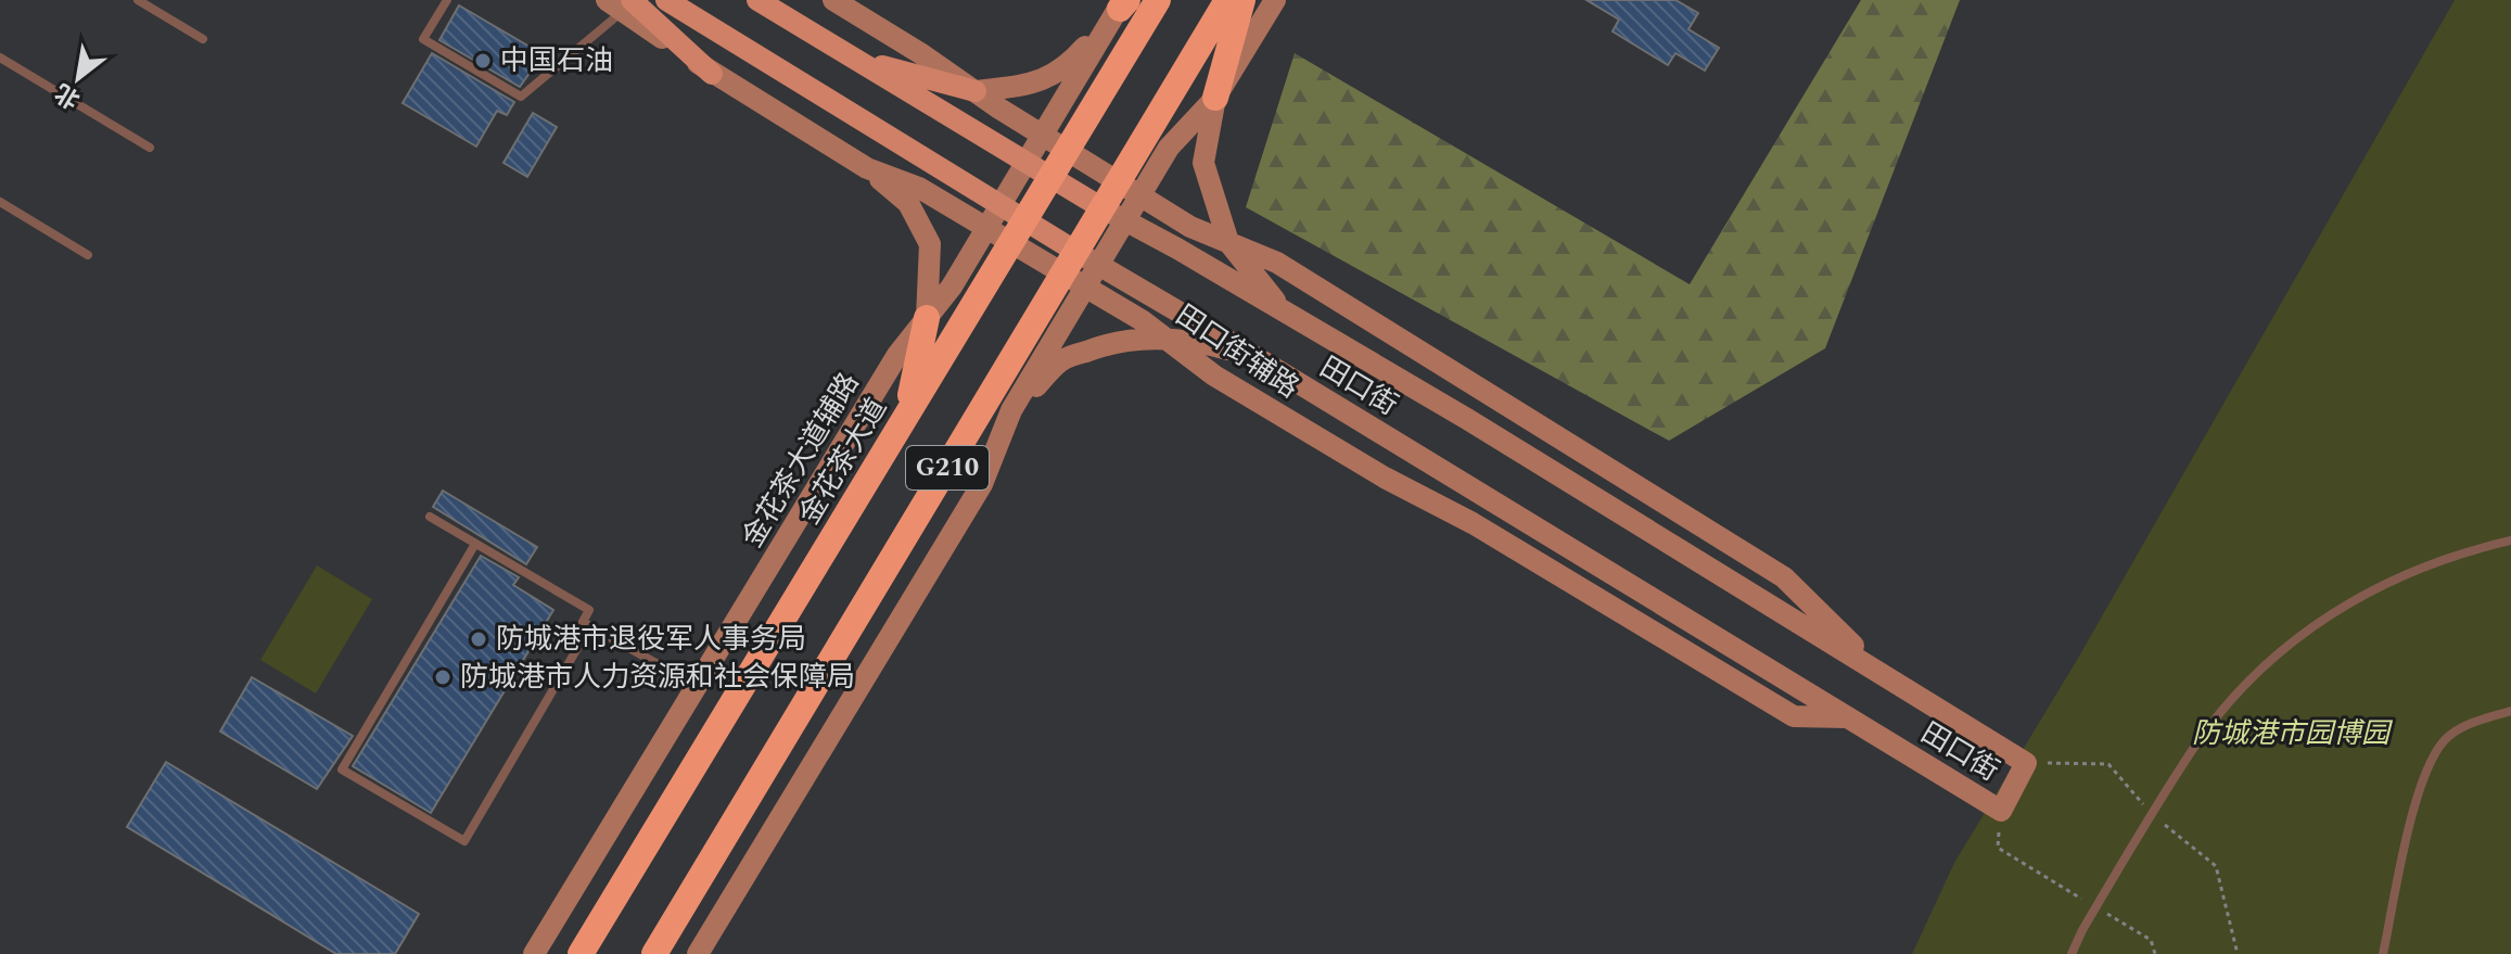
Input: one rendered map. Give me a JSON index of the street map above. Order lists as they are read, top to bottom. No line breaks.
{"streets":{"highway":["金花茶大道","G210"],"main road":["田口街"],"street":["田口街辅路","金花茶大道辅路"]},"crossings":[["田口街辅路","田口街"],["田口街辅路","金花茶大道辅路"],["田口街辅路","金花茶大道"],["田口街辅路","G210"],["田口街","金花茶大道辅路"],["田口街","金花茶大道"],["田口街","G210"]],"parks":["防城港市园博园"],"places":["中国石油","防城港市退役军人事务局","防城港市人力资源和社会保障局"],"north":"bottom left"}
